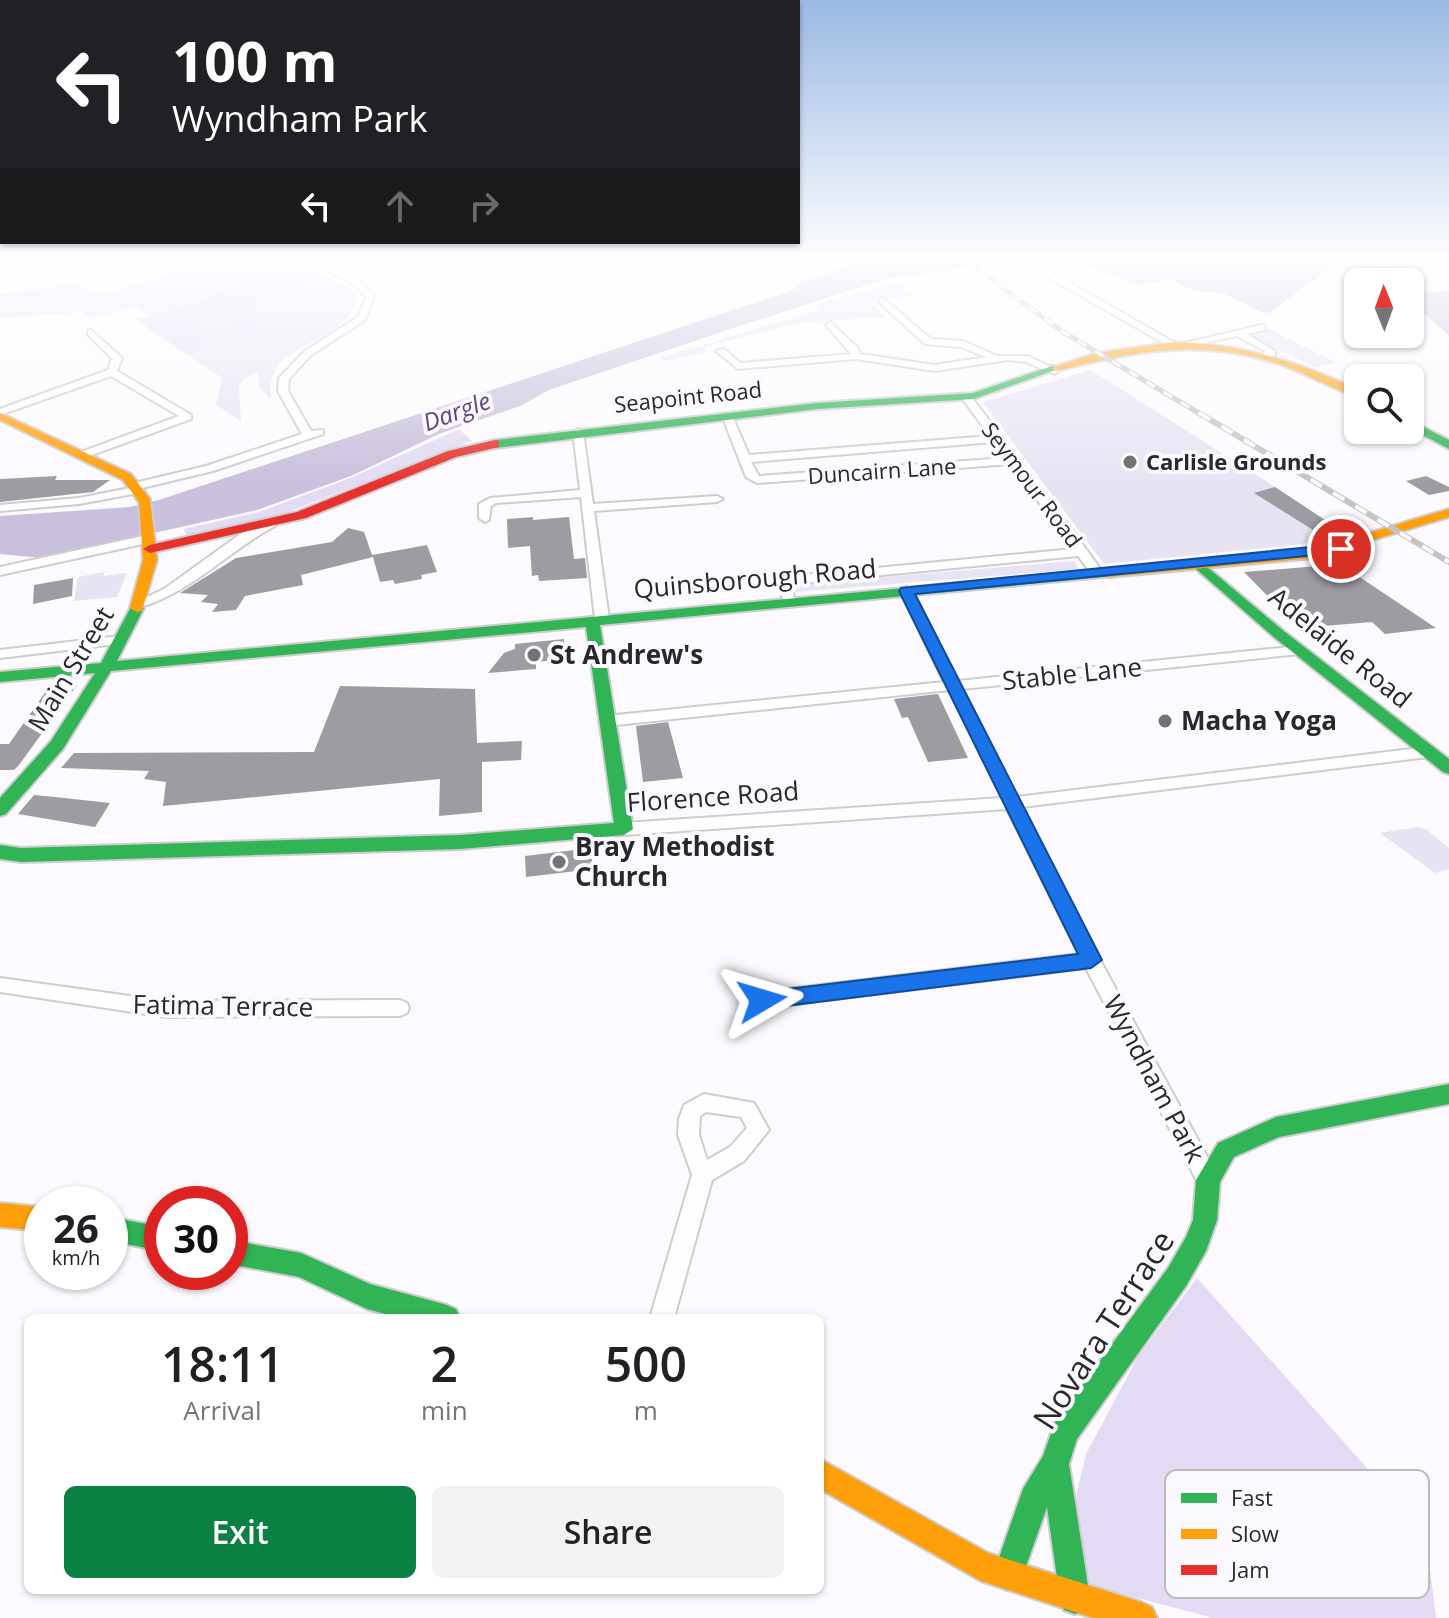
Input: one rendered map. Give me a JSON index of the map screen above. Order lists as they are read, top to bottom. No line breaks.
{"streets":{"street":["Seapoint Road","Duncairn Lane","Seymour Road","Quinsborough Road","Adelaide Road","Main Street","Stable Lane","Florence Road","Fatima Terrace","Wyndham Park","Novara Terrace"]},"crossings":[["Seapoint Road","Seymour Road"],["Seapoint Road","Main Street"],["Duncairn Lane","Seymour Road"],["Seymour Road","Quinsborough Road"],["Quinsborough Road","Adelaide Road"],["Quinsborough Road","Main Street"],["Quinsborough Road","Wyndham Park"],["Adelaide Road","Stable Lane"],["Adelaide Road","Florence Road"],["Stable Lane","Wyndham Park"],["Florence Road","Wyndham Park"],["Wyndham Park","Novara Terrace"]],"water":["Dargle"],"places":["Carlisle Grounds","St Andrew's","Macha Yoga","Bray Methodist Church"],"legend":["Fast","Slow","Jam"],"north":"top","page":{"turn":["100 m","Wyndham Park"],"speed":"26 km/h","limit":"30","eta":["18:11","Arrival","2","min","500","m"],"buttons":["Exit","Share"]}}
